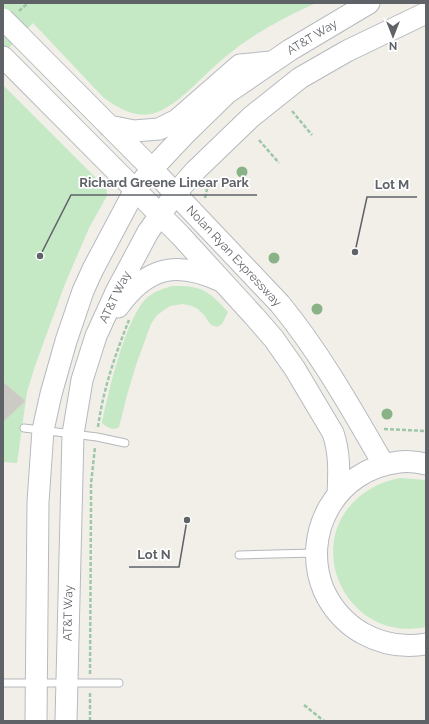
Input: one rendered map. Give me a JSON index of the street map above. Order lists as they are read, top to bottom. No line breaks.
{"streets":{"main road":["AT&T Way","Nolan Ryan Expressway"]},"crossings":[["AT&T Way","Nolan Ryan Expressway"]],"places":["Lot M","Richard Greene Linear Park","Lot N"],"north":"bottom"}
